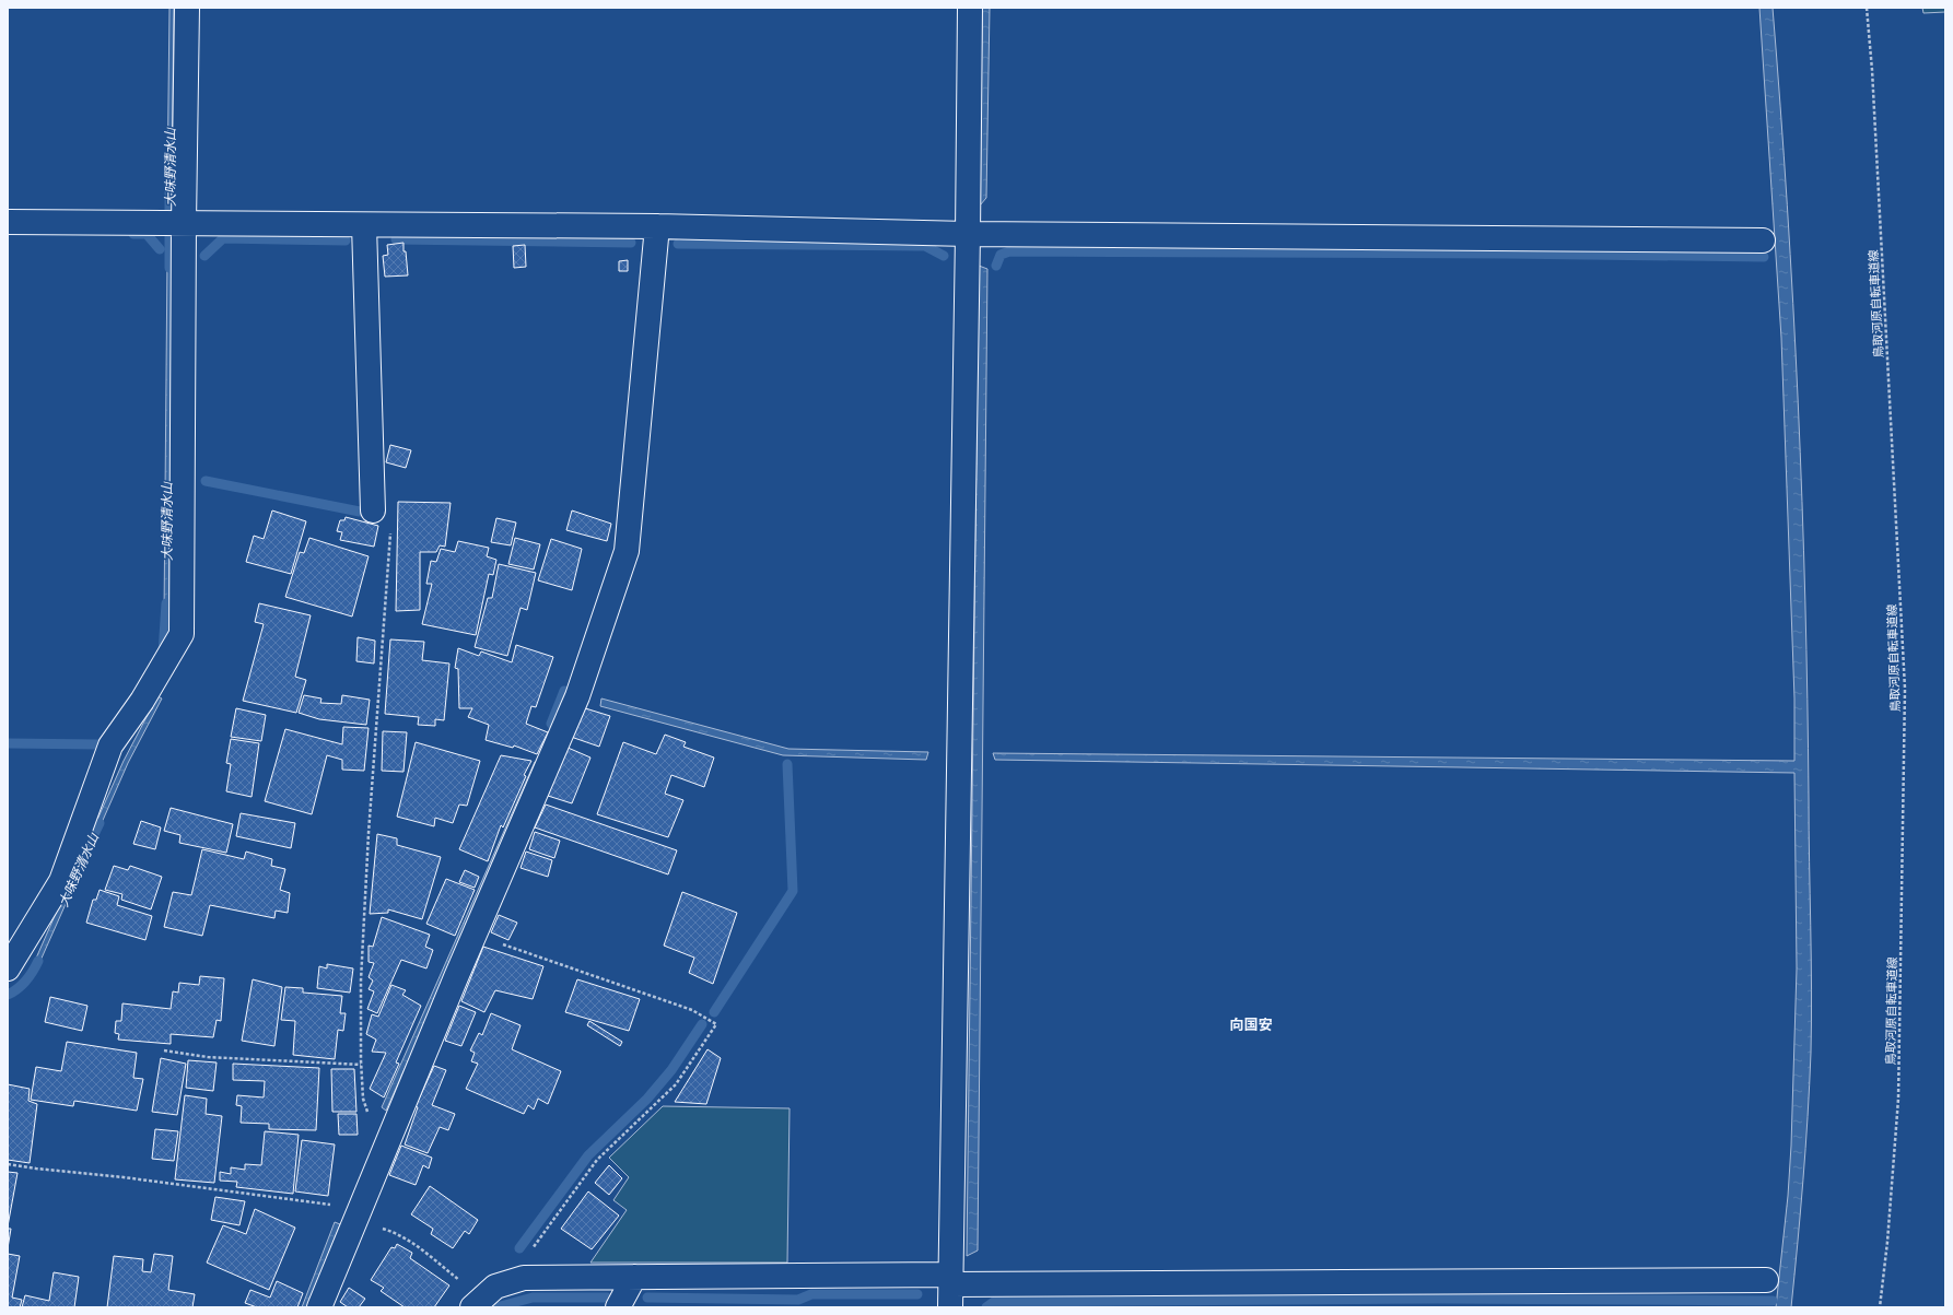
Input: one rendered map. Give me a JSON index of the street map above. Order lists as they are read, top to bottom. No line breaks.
{"streets":{"path":["鳥取河原自転車道線"]},"districts":["向国安"],"water":["大味野清水山"]}
